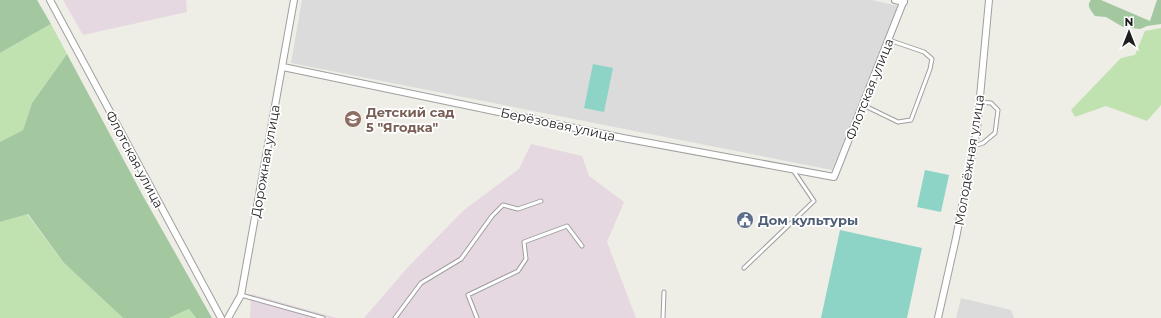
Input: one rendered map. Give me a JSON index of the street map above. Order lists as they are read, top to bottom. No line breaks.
{"streets":{"street":["Флотская улица","Берёзовая улица","Молодёжная улица","Дорожная улица"]},"crossings":[["Флотская улица","Берёзовая улица"],["Берёзовая улица","Дорожная улица"]],"places":{"school or university":["Детский сад 5 \"Ягодка\""],"public building":["Дом культуры"]},"north":"top"}
